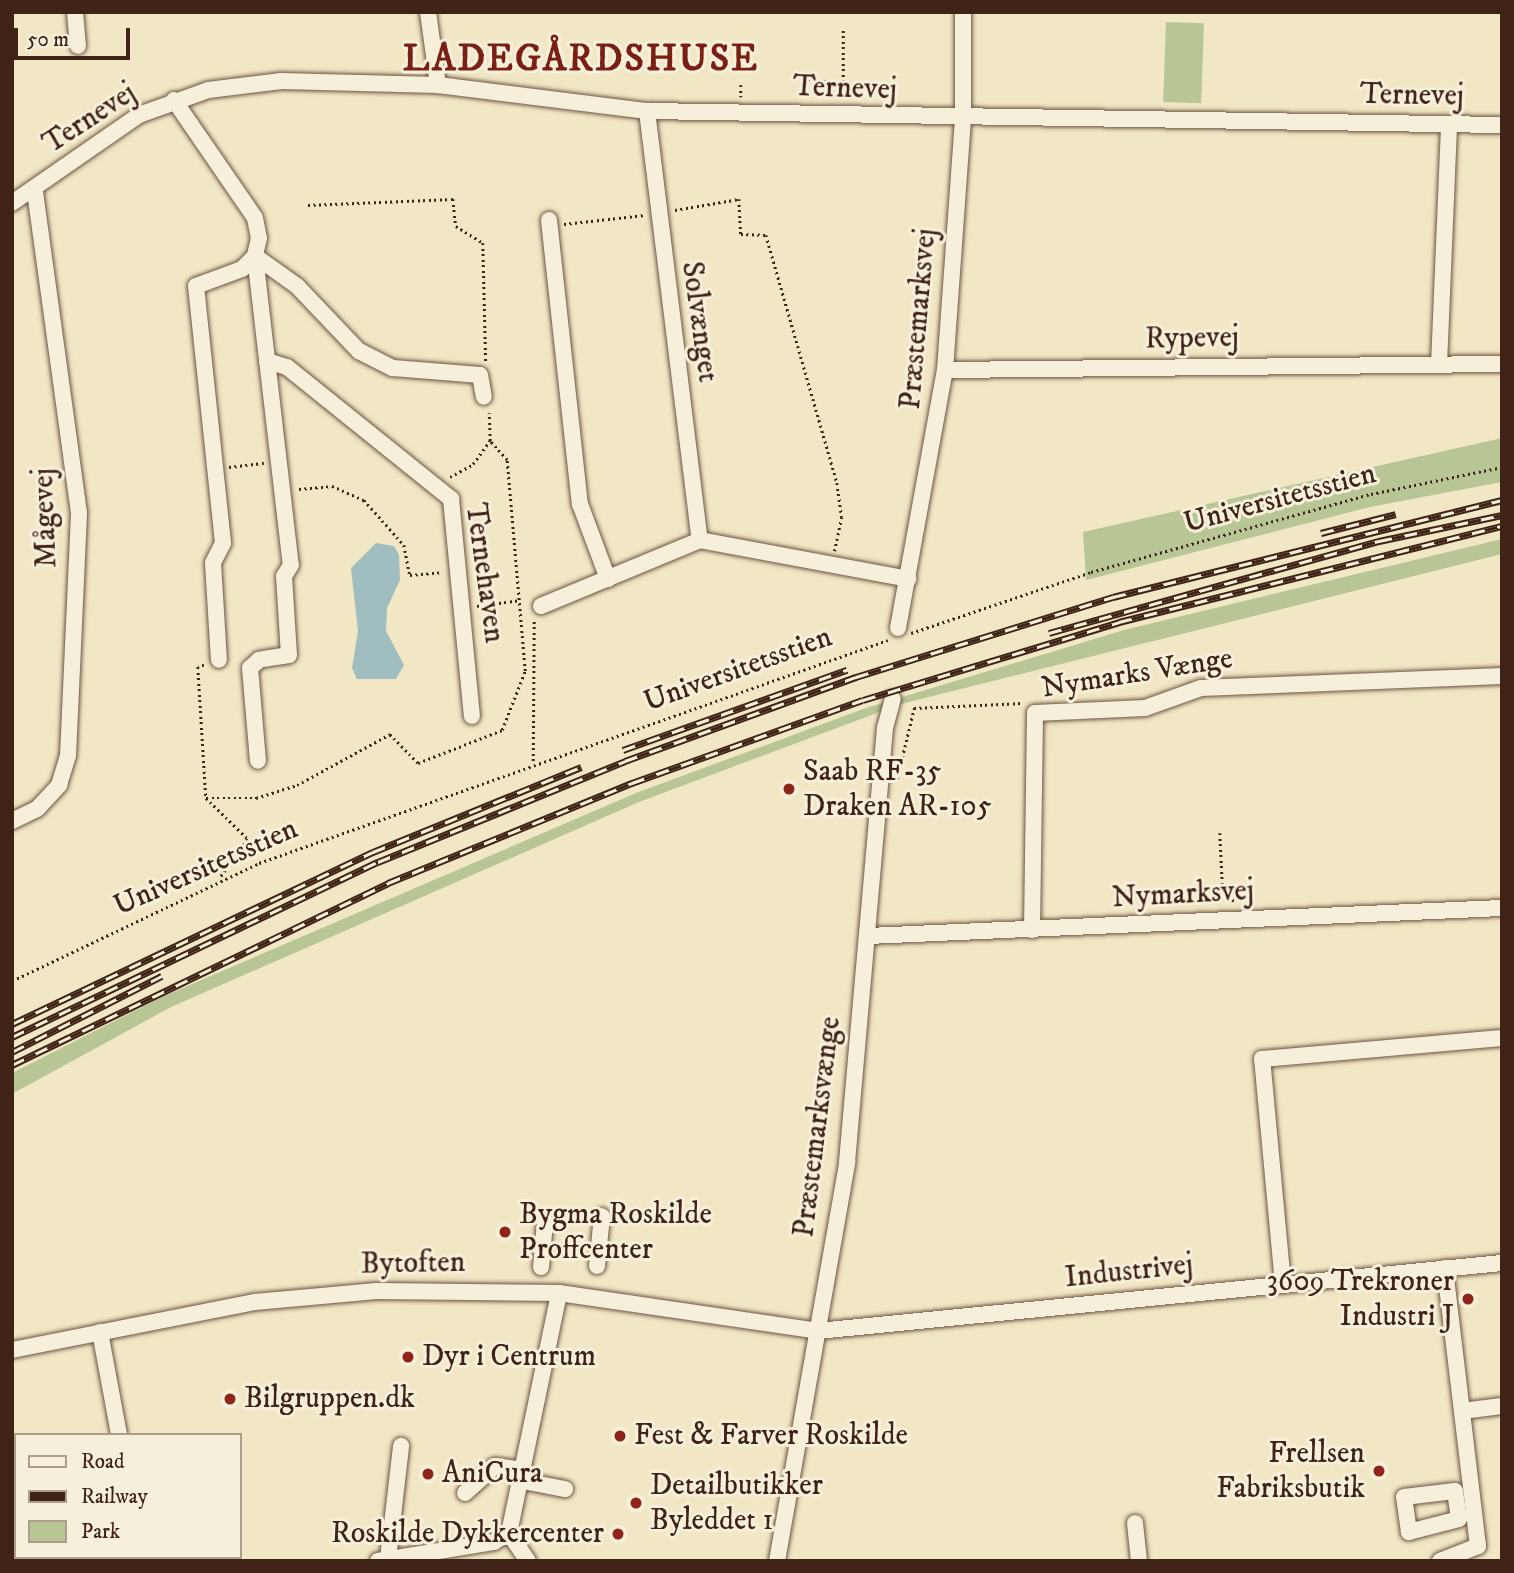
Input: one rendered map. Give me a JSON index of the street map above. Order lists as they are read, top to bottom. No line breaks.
{"streets":{"street":["Ternevej","Præstemarksvej","Solvænget","Rypevej","Mågevej","Ternehaven","Nymarks Vænge","Nymarksvej","Præstemarksvænge","Bytoften","Industrivej"],"path":["Universitetsstien"]},"crossings":[["Ternevej","Præstemarksvej"],["Ternevej","Solvænget"],["Ternevej","Mågevej"],["Præstemarksvej","Rypevej"],["Nymarks Vænge","Nymarksvej"],["Nymarksvej","Præstemarksvænge"],["Præstemarksvænge","Bytoften"],["Præstemarksvænge","Industrivej"],["Bytoften","Industrivej"]],"districts":["LADEGÅRDSHUSE"],"places":["Saab RF-35 Draken AR-105","Bygma Roskilde Proffcenter","3609 Trekroner Industri J","Dyr i Centrum","Bilgruppen.dk","Fest & Farver Roskilde","Frellsen Fabriksbutik","AniCura","Detailbutikker Byleddet 1","Roskilde Dykkercenter"],"legend":["Road","Railway","Park"],"scale_bar":"50 m"}
